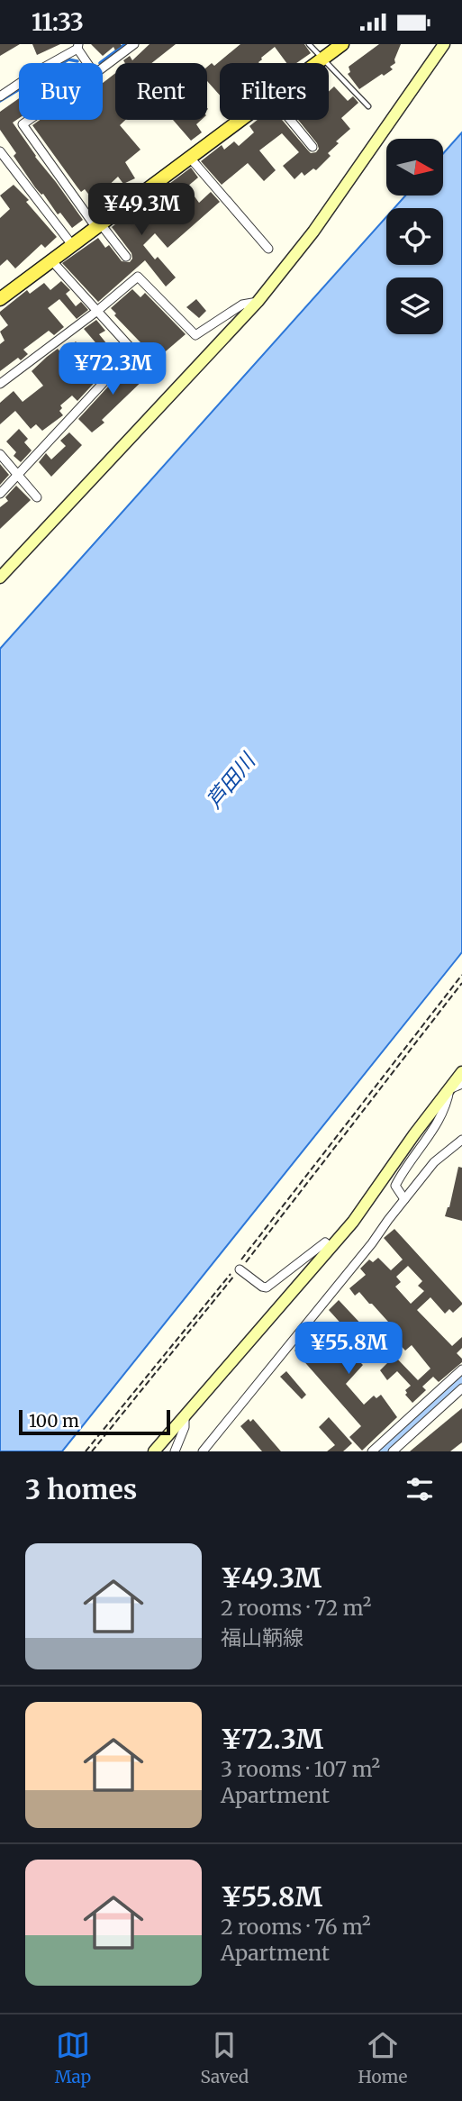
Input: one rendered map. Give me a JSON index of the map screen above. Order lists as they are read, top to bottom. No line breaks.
{"water":["芦田川"],"scale_bar":"100 m","north":"right","page":{"status":"11:33","chip":["Buy","Rent","Filters"],"price":["¥49.3M","¥72.3M","¥55.8M"],"scale":"100 m","heading":"3 homes","list":[{"name":"¥49.3M","note":"2 rooms · 72 m² · 福山鞆線"},{"name":"¥72.3M","note":"3 rooms · 107 m² · Apartment"},{"name":"¥55.8M","note":"2 rooms · 76 m² · Apartment"}],"tabs":["Map","Saved","Home"]}}
